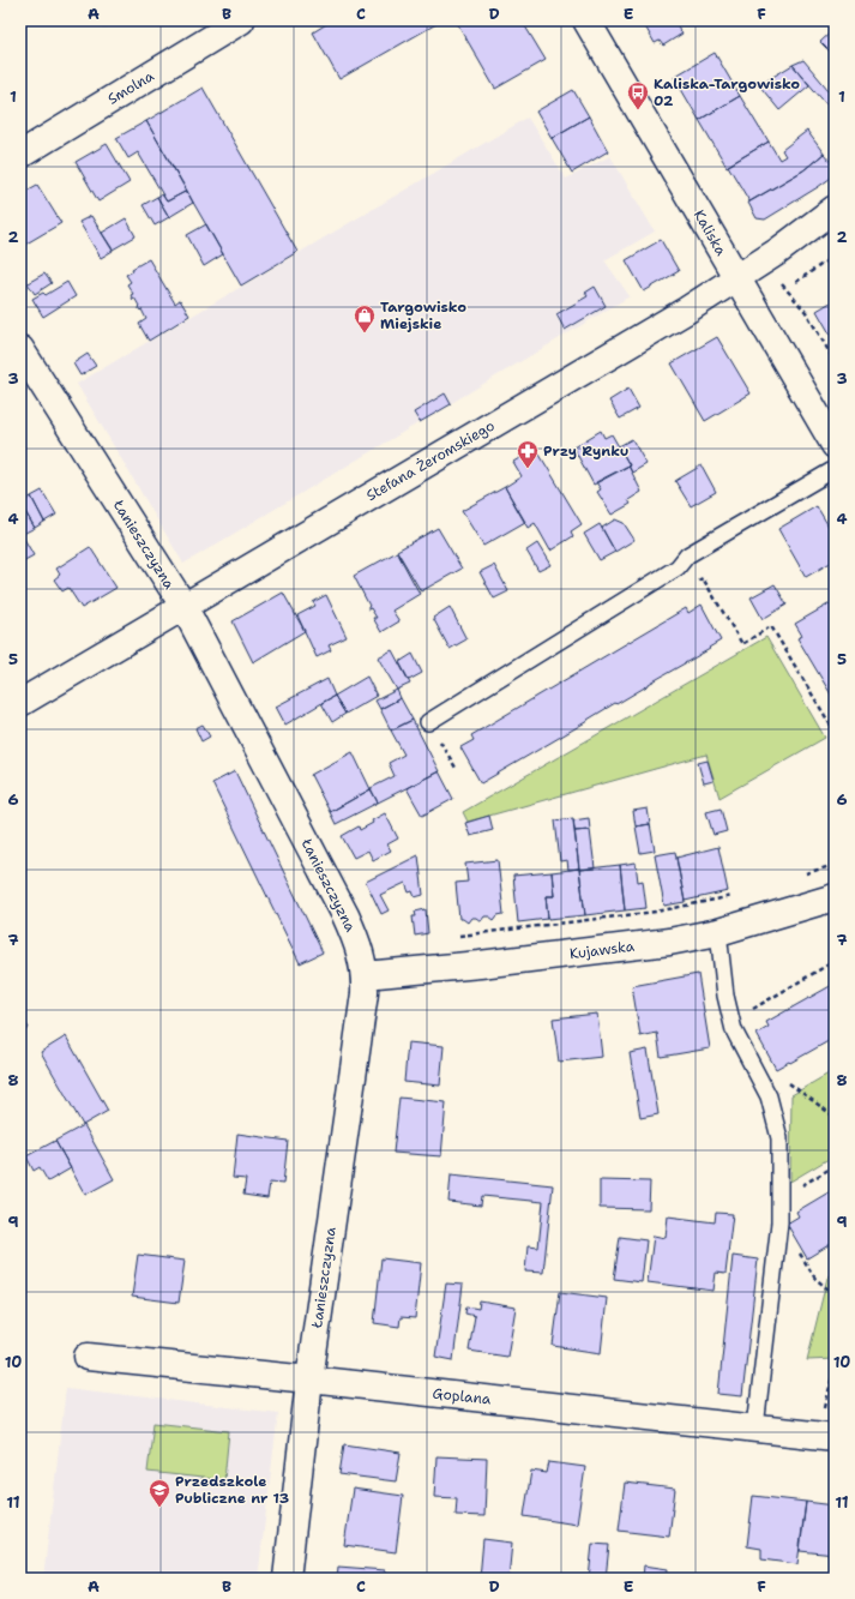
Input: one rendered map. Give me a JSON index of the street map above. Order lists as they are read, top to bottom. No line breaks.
{"streets":{"street":["Smolna","Kaliska","Stefana Żeromskiego","Łanieszczyzna","Kujawska","Goplana"]},"crossings":[["Kaliska","Stefana Żeromskiego"],["Stefana Żeromskiego","Łanieszczyzna"],["Łanieszczyzna","Kujawska"],["Łanieszczyzna","Goplana"]],"places":{"bus stop":["Kaliska-Targowisko 02"],"shop":["Targowisko Miejskie"],"pharmacy":["Przy Rynku"],"school or university":["Przedszkole Publiczne nr 13"]},"grid":{"columns":["A","B","C","D","E","F"],"rows":["1","2","3","4","5","6","7","8","9","10","11"]}}
